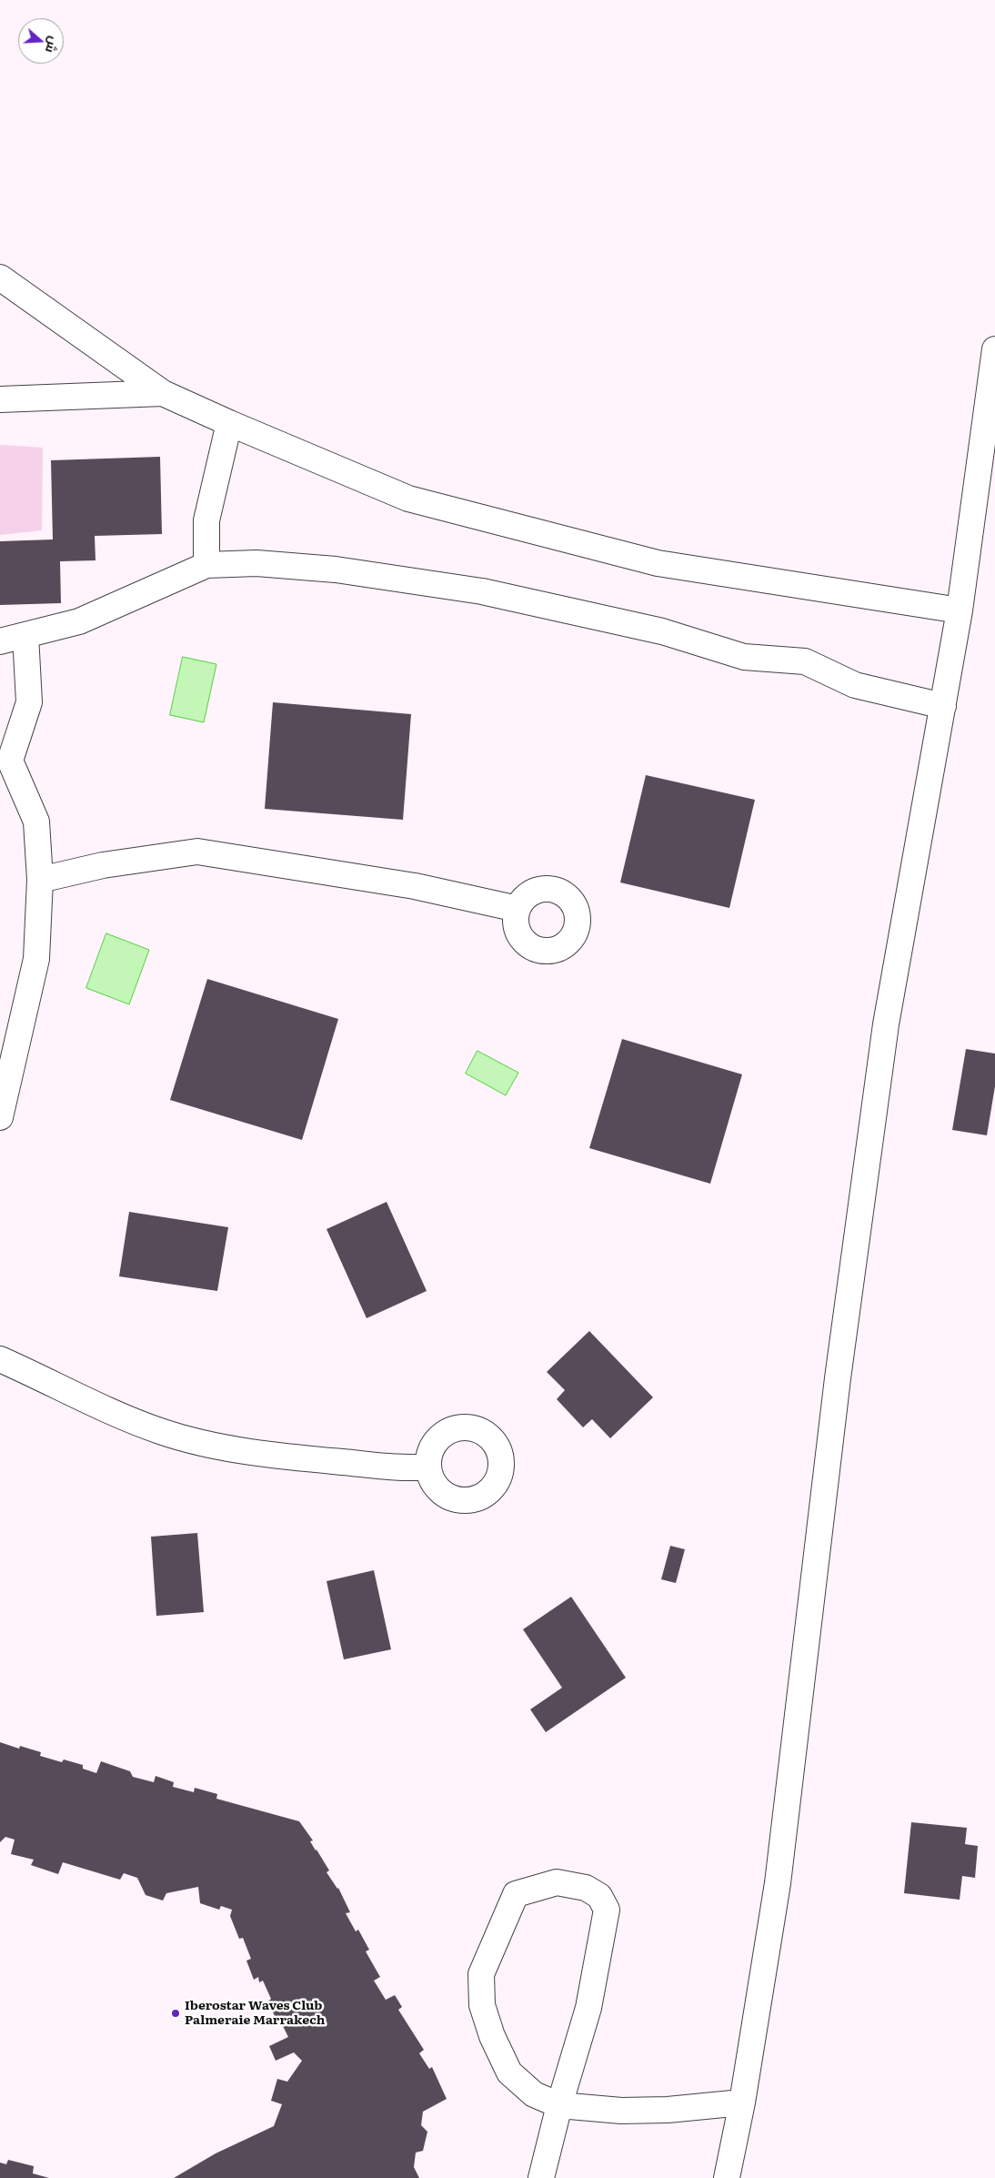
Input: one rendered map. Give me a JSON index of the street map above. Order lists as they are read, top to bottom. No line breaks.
{"places":["Iberostar Waves Club Palmeraie Marrakech"],"north":"right"}
